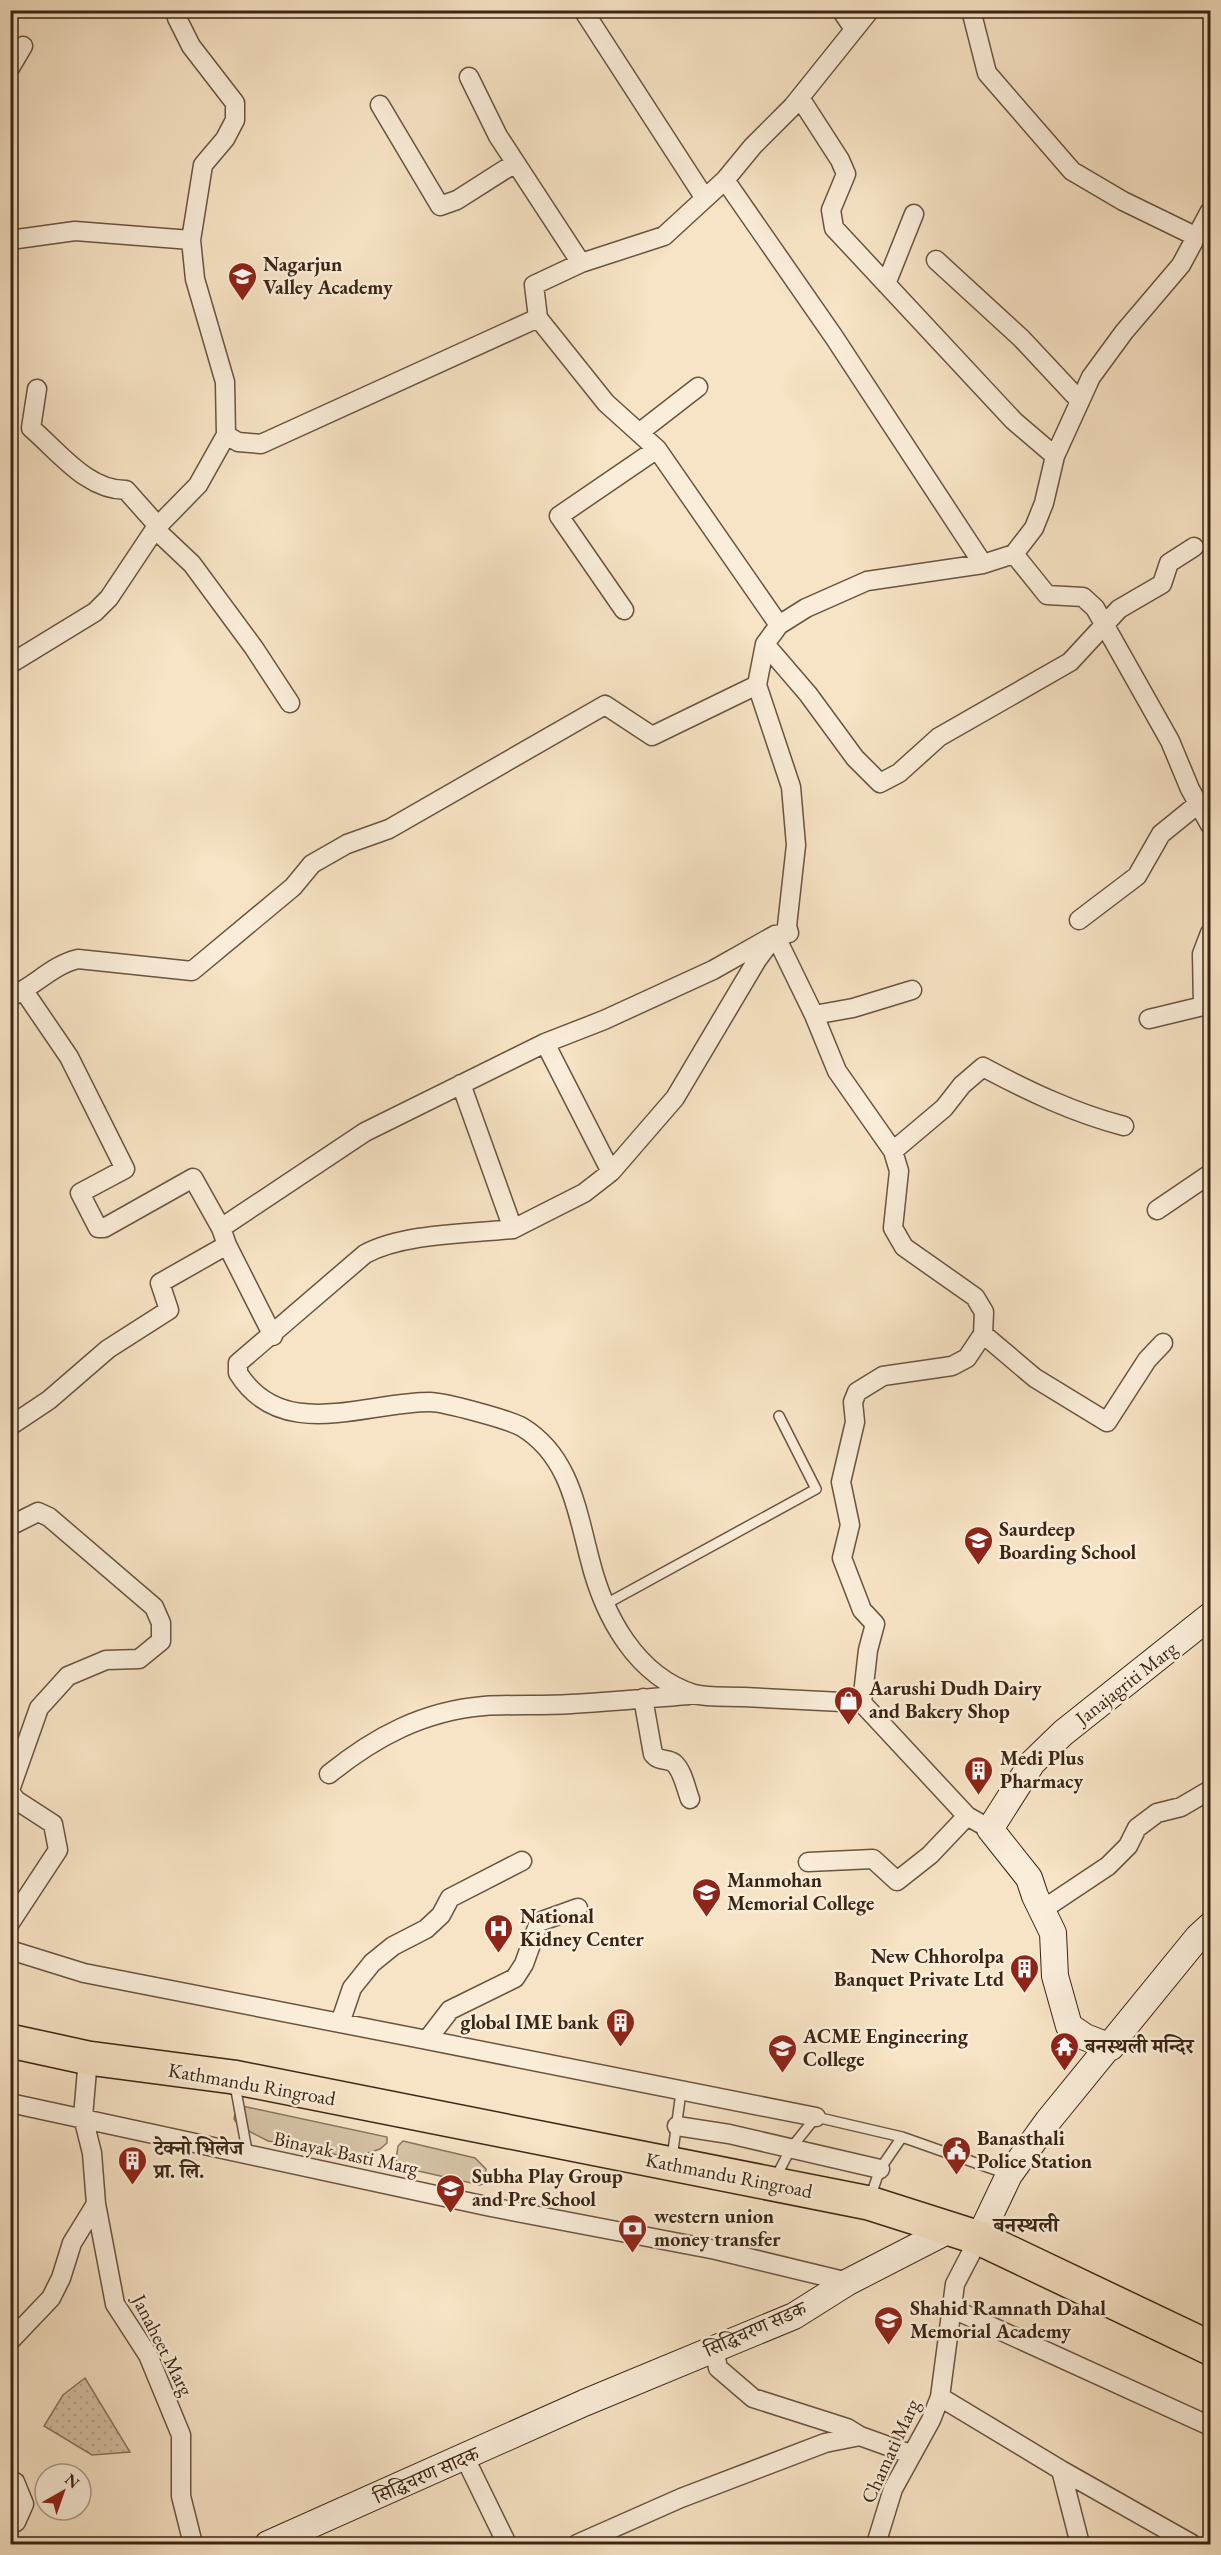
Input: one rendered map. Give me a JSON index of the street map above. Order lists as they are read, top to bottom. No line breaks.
{"streets":{"highway":["Kathmandu Ringroad"],"street":["Janajagriti Marg","Binayak Basti Marg","सिद्धिचरण सडक","Janaheet Marg","Chamati Marg","सिद्धिचरण सादक"]},"crossings":[["Kathmandu Ringroad","सिद्धिचरण सडक"],["Kathmandu Ringroad","Janaheet Marg"],["Kathmandu Ringroad","Chamati Marg"],["Binayak Basti Marg","सिद्धिचरण सडक"],["Binayak Basti Marg","Janaheet Marg"],["सिद्धिचरण सडक","Chamati Marg"],["सिद्धिचरण सडक","सिद्धिचरण सादक"]],"districts":["बनस्थली"],"places":{"school or university":["Nagarjun Valley Academy","Saurdeep Boarding School","Manmohan Memorial College","ACME Engineering College","Subha Play Group and Pre School","Shahid Ramnath Dahal Memorial Academy"],"shop":["Aarushi Dudh Dairy and Bakery Shop"],"building":["Medi Plus Pharmacy","New Chhorolpa Banquet Private Ltd","global IME bank","टेक्नो भिलेज प्रा. लि."],"hospital":["National Kidney Center"],"temple":["बनस्थली मन्दिर"],"public building":["Banasthali Police Station"],"bank":["western union money transfer"]},"north":"top right"}
